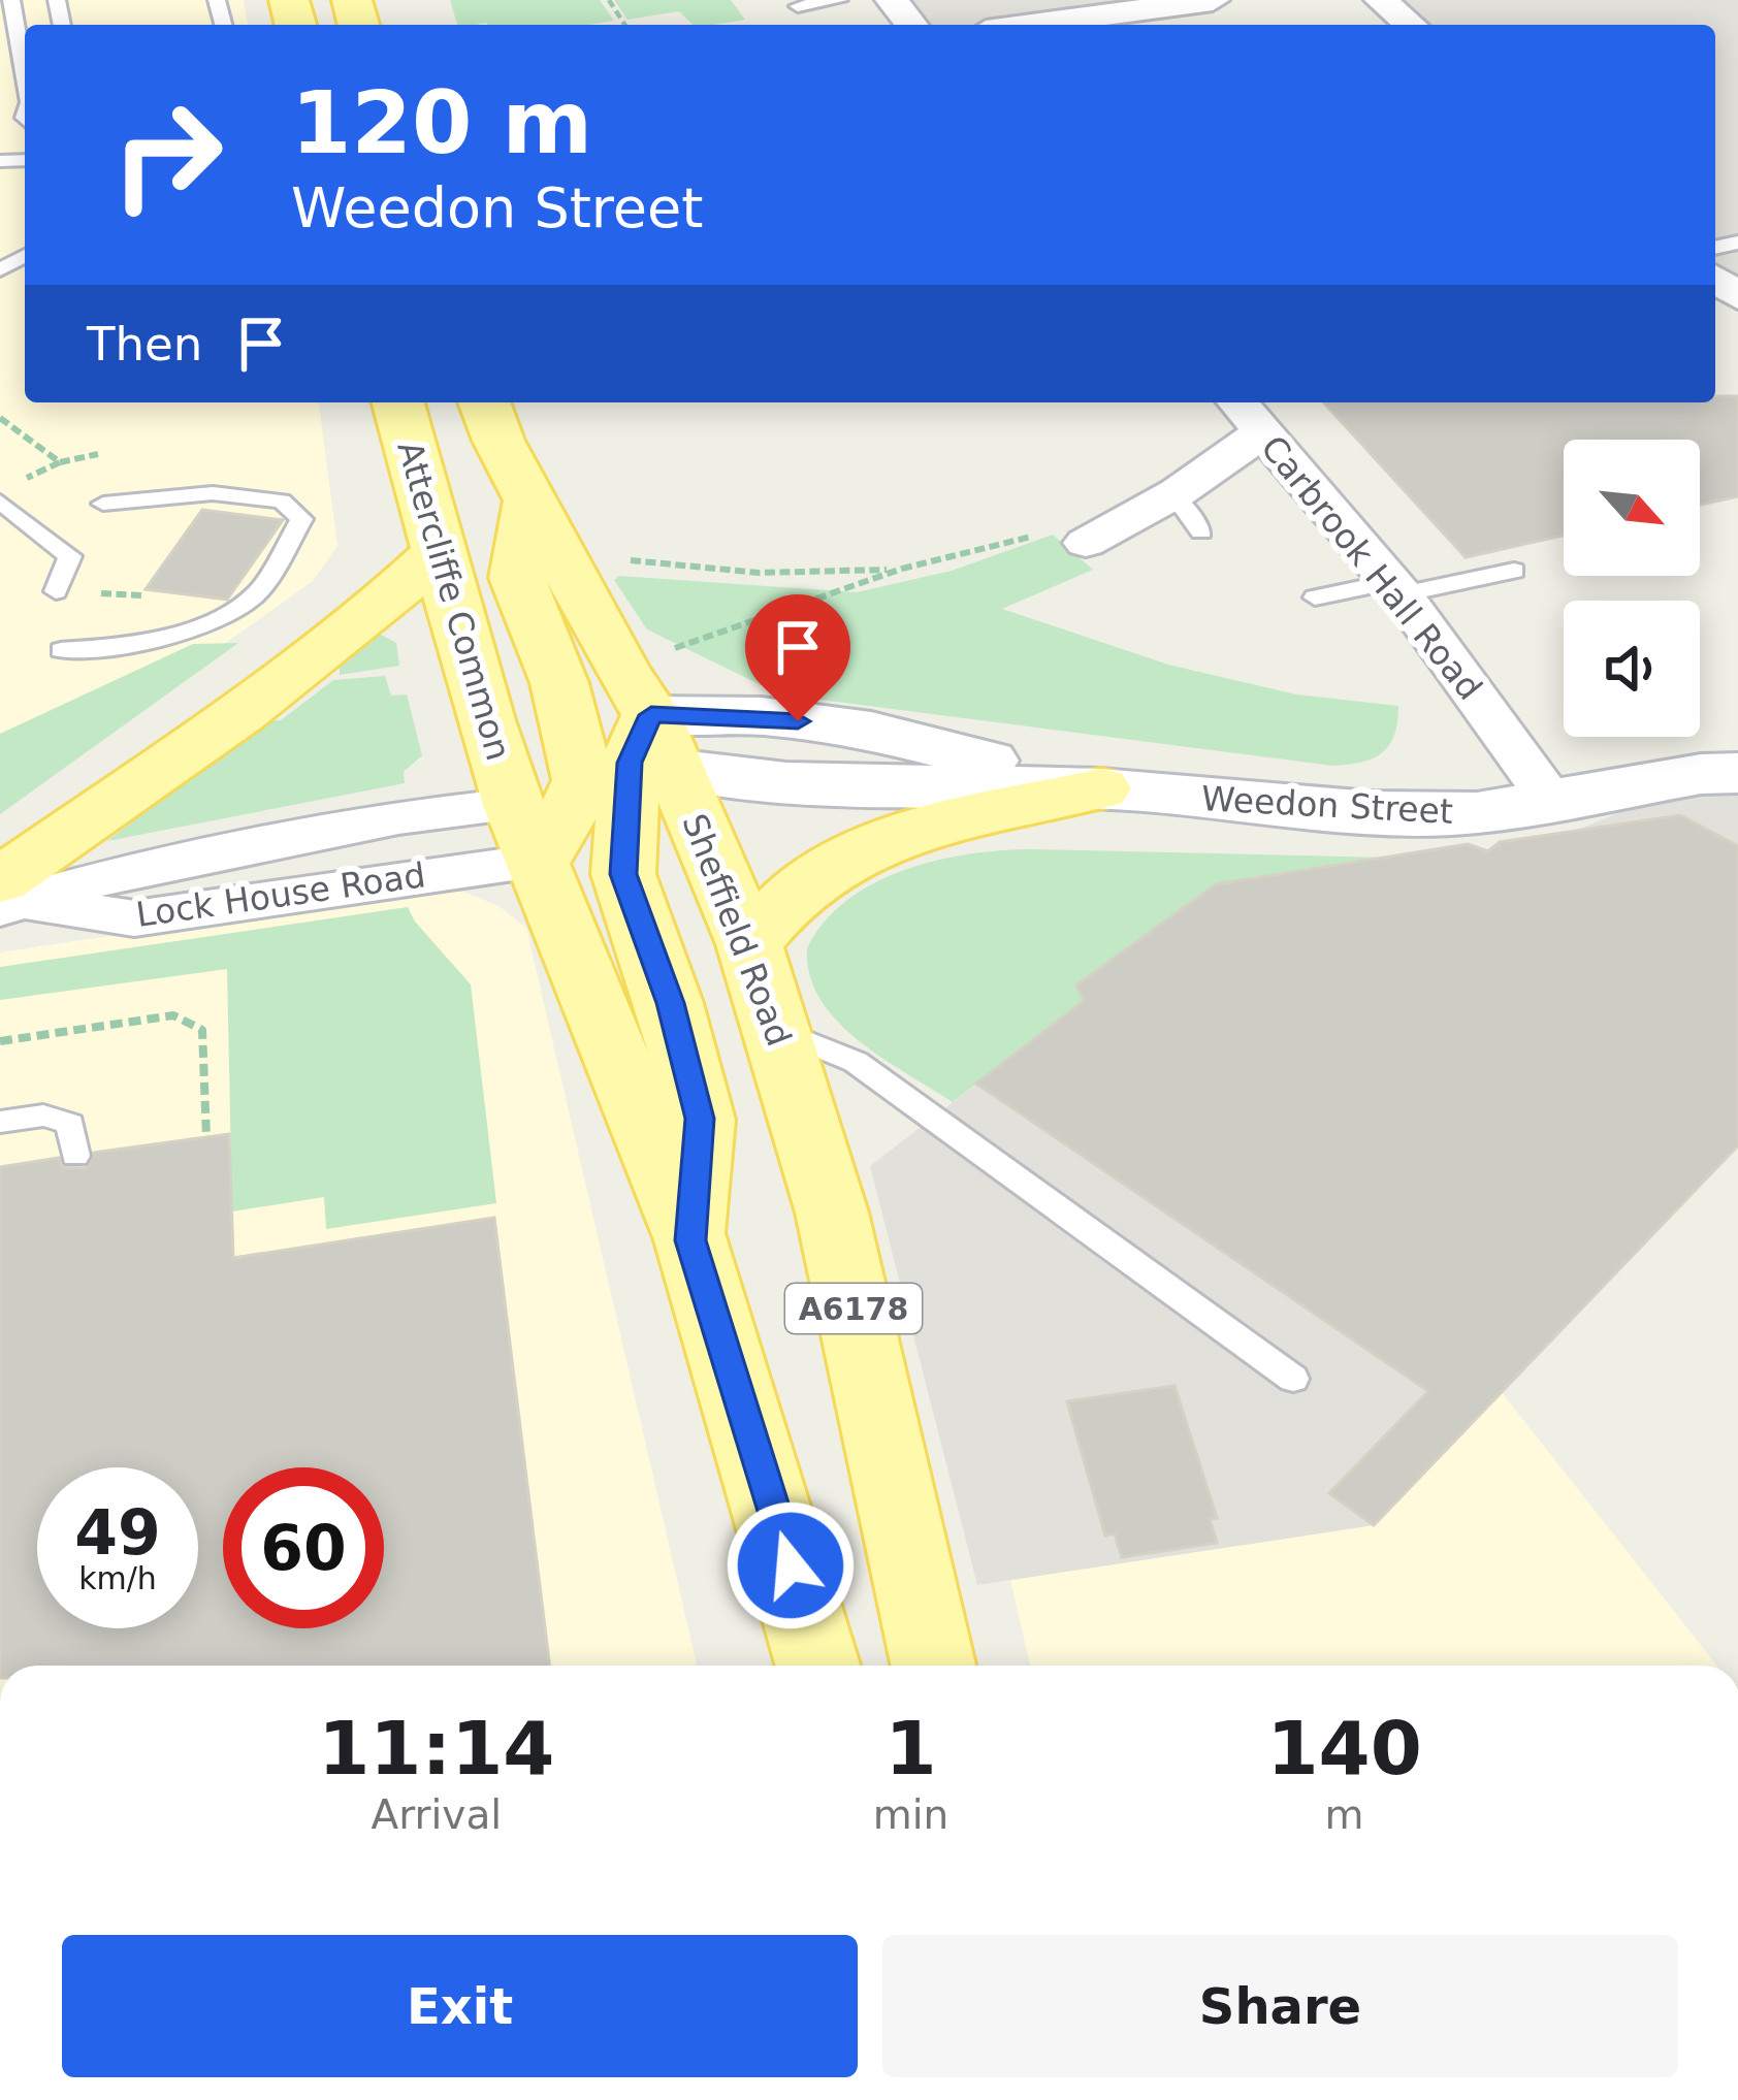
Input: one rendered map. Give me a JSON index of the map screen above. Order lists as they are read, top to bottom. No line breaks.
{"streets":{"main road":["Attercliffe Common","Sheffield Road","A6178"],"street":["Carbrook Hall Road","Weedon Street","Lock House Road"]},"crossings":[["Carbrook Hall Road","Weedon Street"],["Attercliffe Common","Weedon Street"],["Attercliffe Common","Lock House Road"],["Attercliffe Common","Sheffield Road"],["Weedon Street","Lock House Road"],["Weedon Street","Sheffield Road"],["Lock House Road","Sheffield Road"]],"north":"bottom right","page":{"turn":["120 m","Weedon Street"],"then":"Then","speed":"49 km/h","limit":"60","eta":["11:14","Arrival","1","min","140","m"],"buttons":["Exit","Share"]}}
